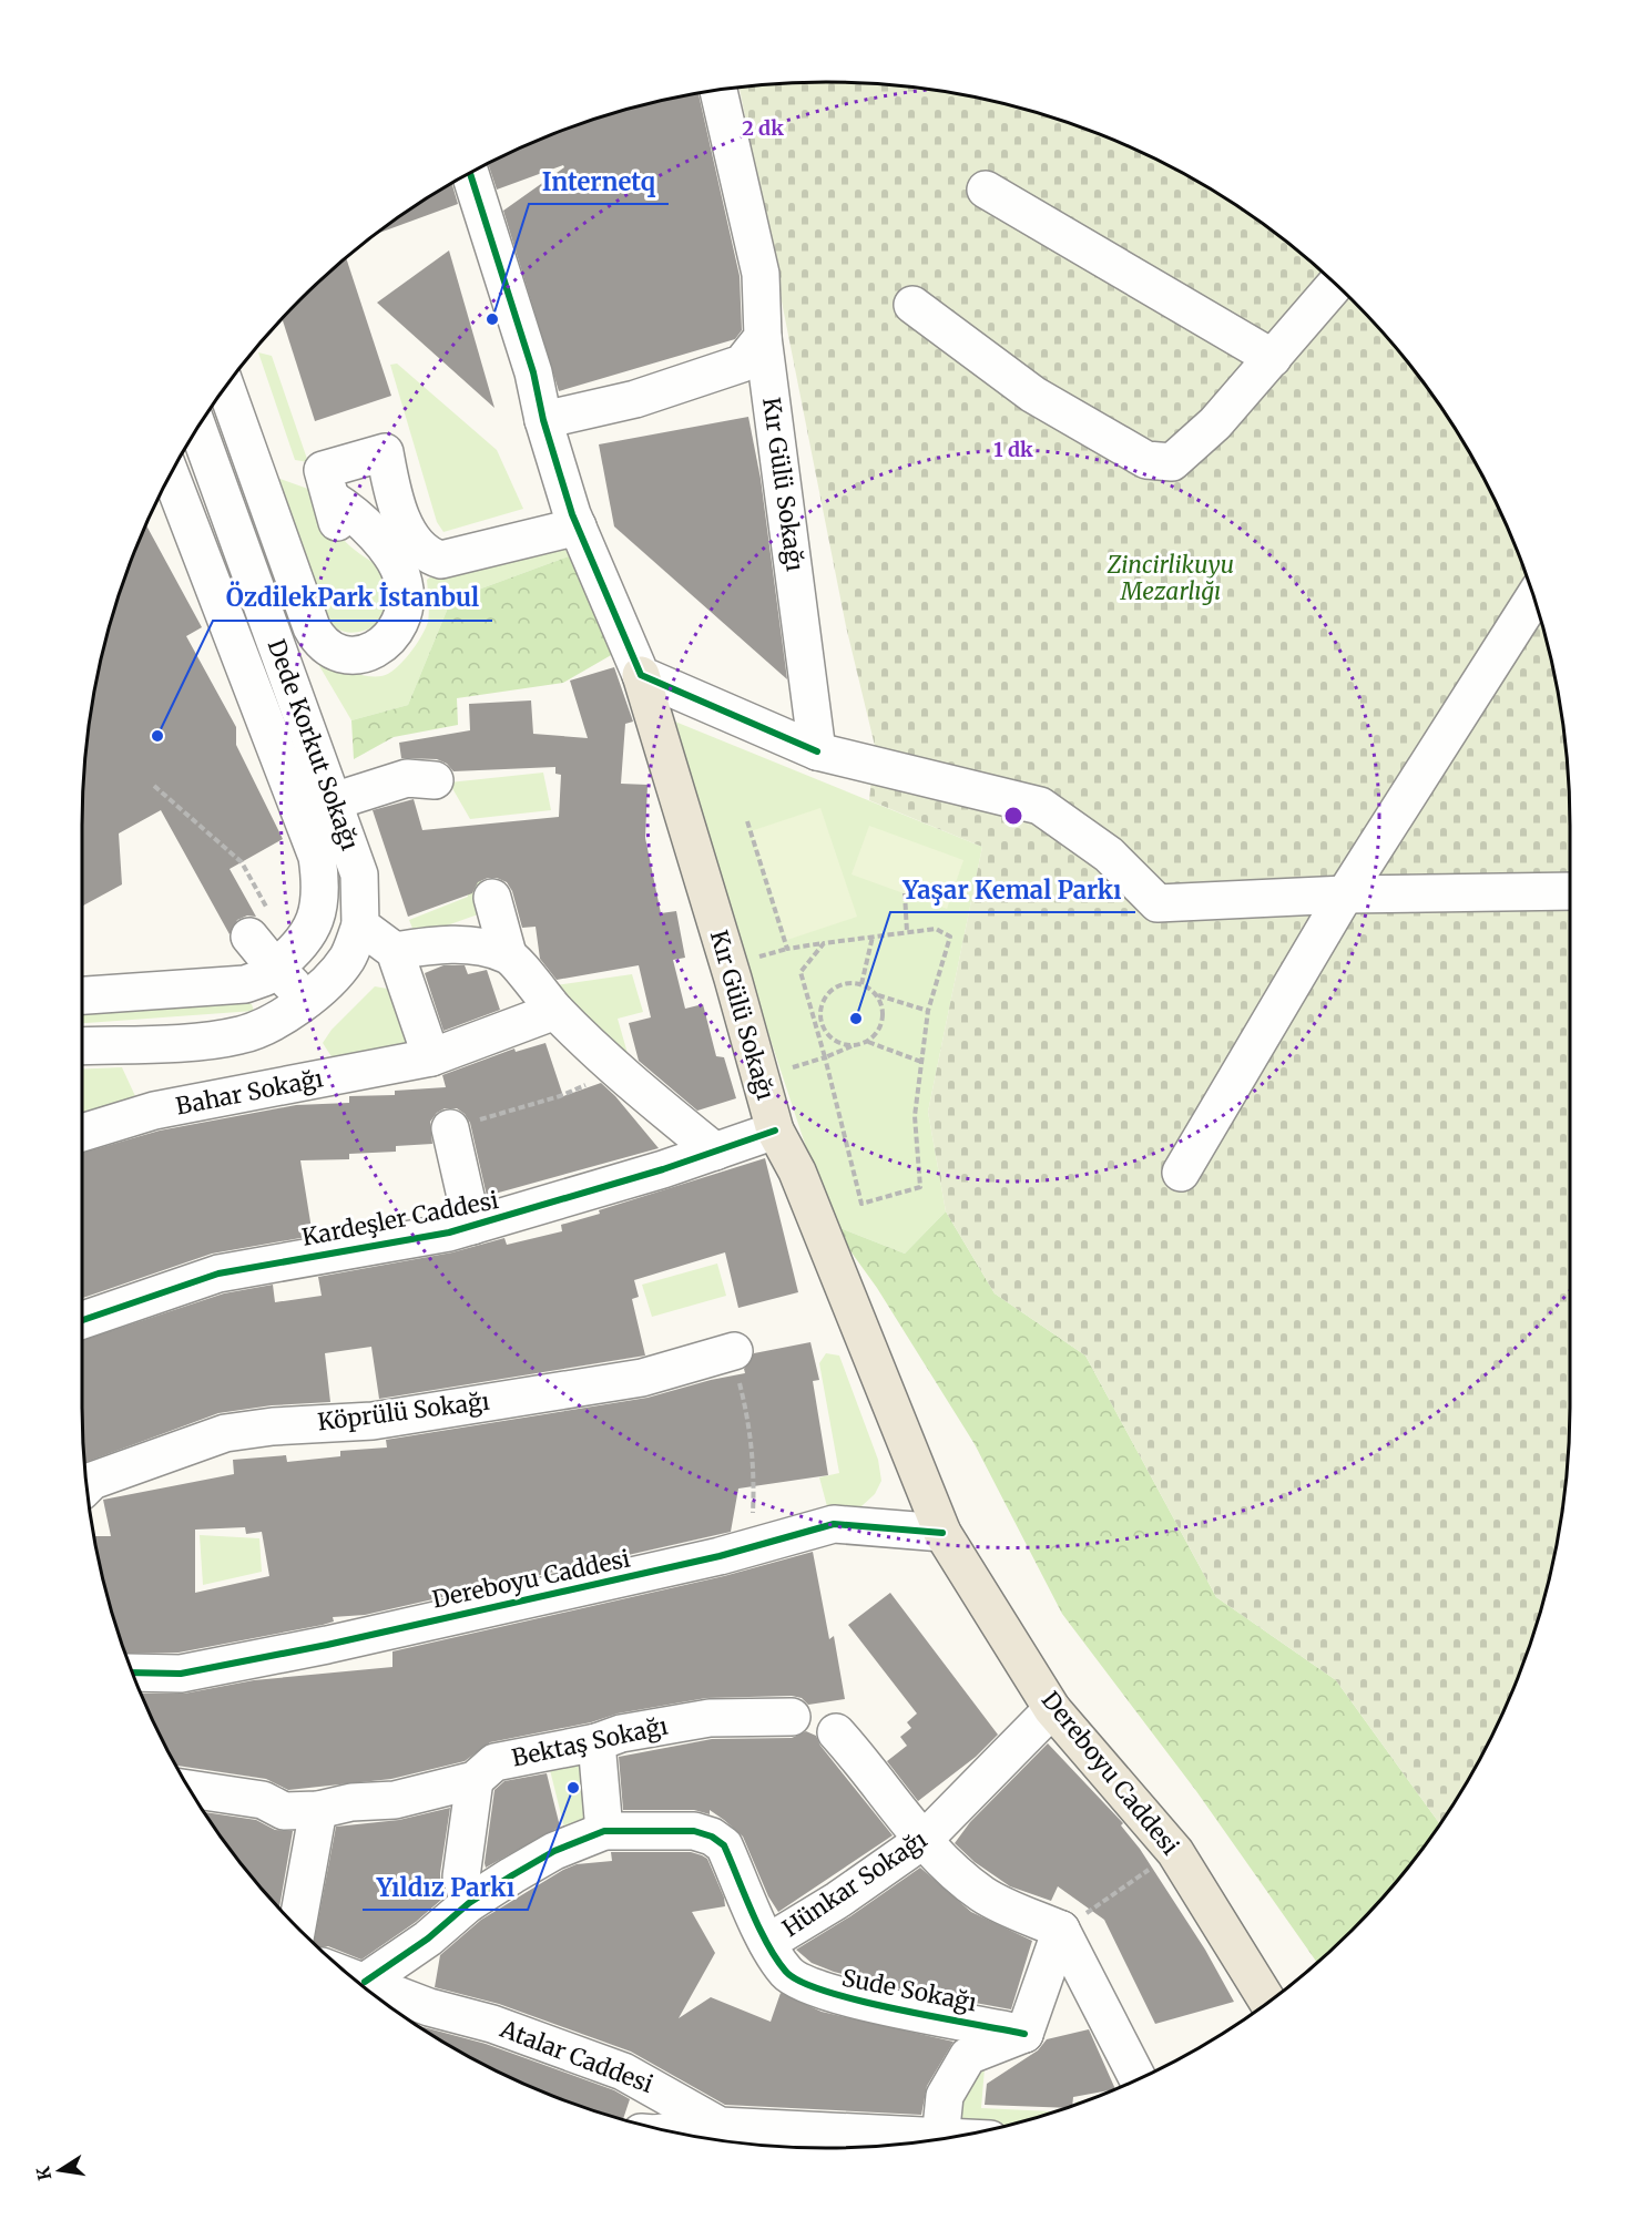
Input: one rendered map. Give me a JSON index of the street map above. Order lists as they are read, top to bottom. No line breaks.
{"streets":{"main road":["Kır Gülü Sokağı","Dereboyu Caddesi"],"street":["Dede Korkut Sokağı","Bahar Sokağı","Kardeşler Caddesi","Köprülü Sokağı","Bektaş Sokağı","Hünkar Sokağı","Sude Sokağı","Atalar Caddesi"]},"crossings":[["Kır Gülü Sokağı","Kardeşler Caddesi"],["Kır Gülü Sokağı","Dereboyu Caddesi"],["Dereboyu Caddesi","Hünkar Sokağı"],["Hünkar Sokağı","Sude Sokağı"]],"parks":["Zincirlikuyu Mezarlığı"],"places":["Internetq","ÖzdilekPark İstanbul","Yaşar Kemal Parkı","Yıldız Parkı"],"north":"left","rings":["2 dk","1 dk"]}
